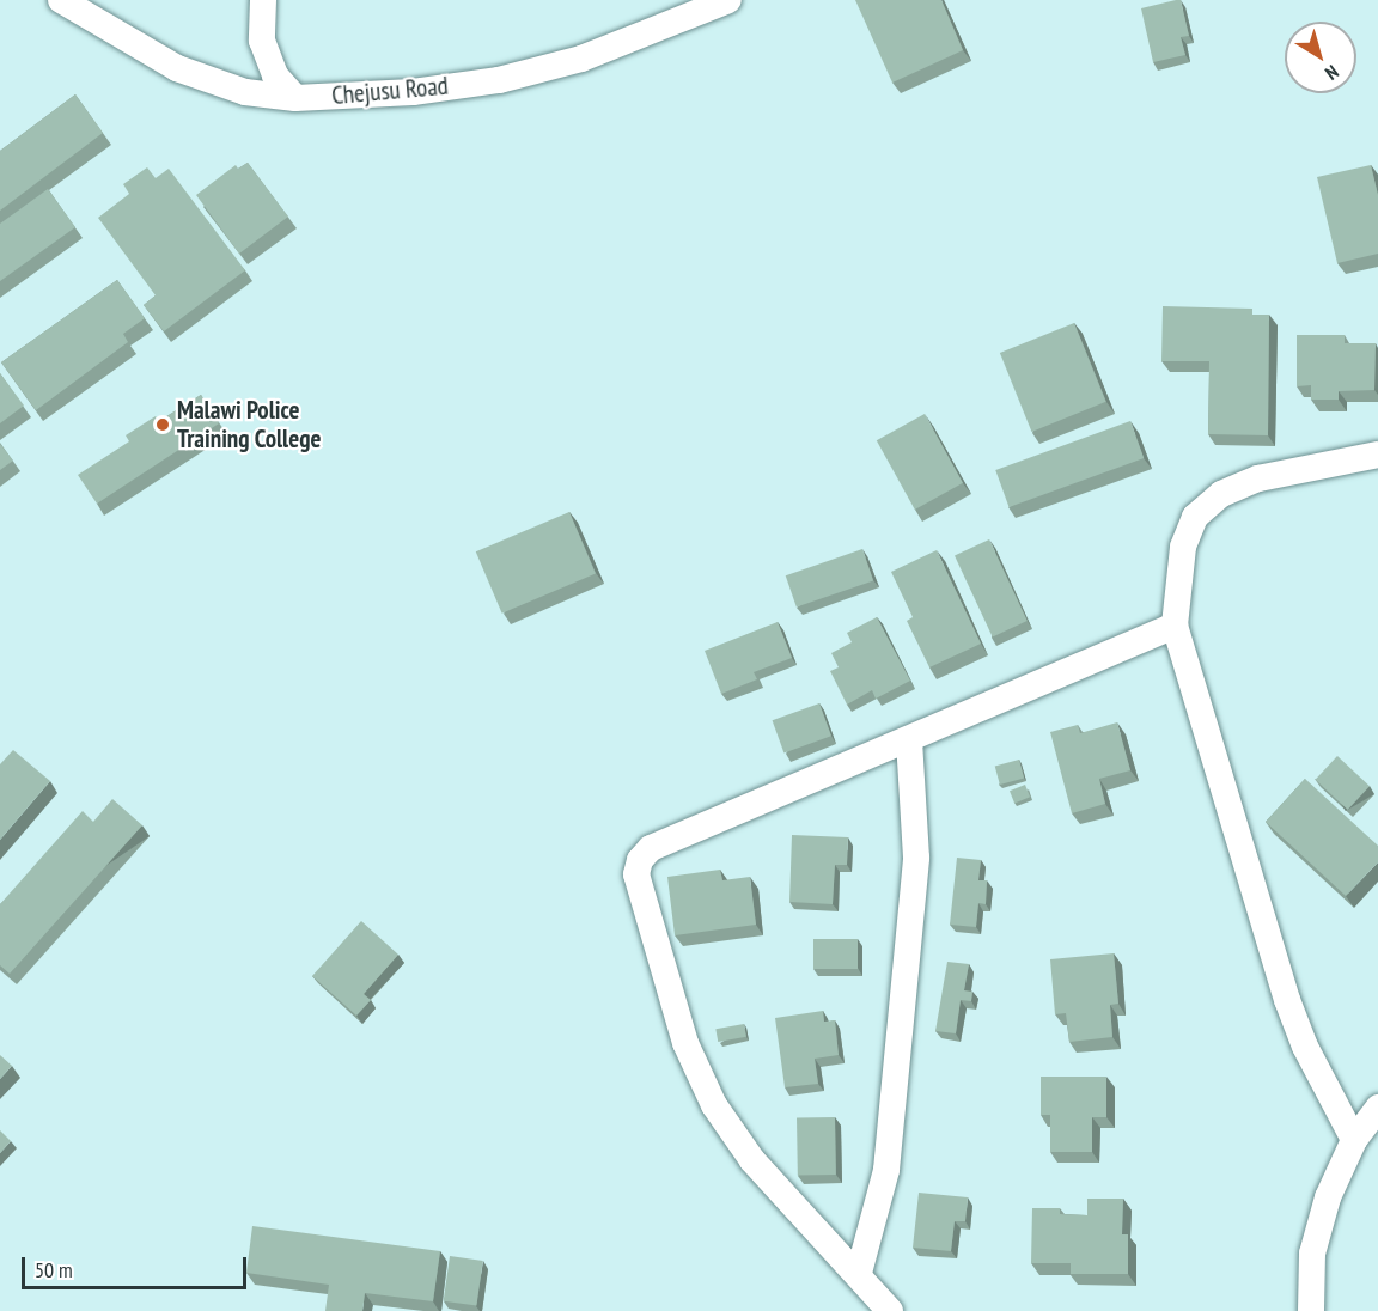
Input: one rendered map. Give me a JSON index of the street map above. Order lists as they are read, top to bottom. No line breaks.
{"streets":{"street":["Chejusu Road"]},"places":["Malawi Police Training College"],"scale_bar":"50 m","north":"bottom right"}
